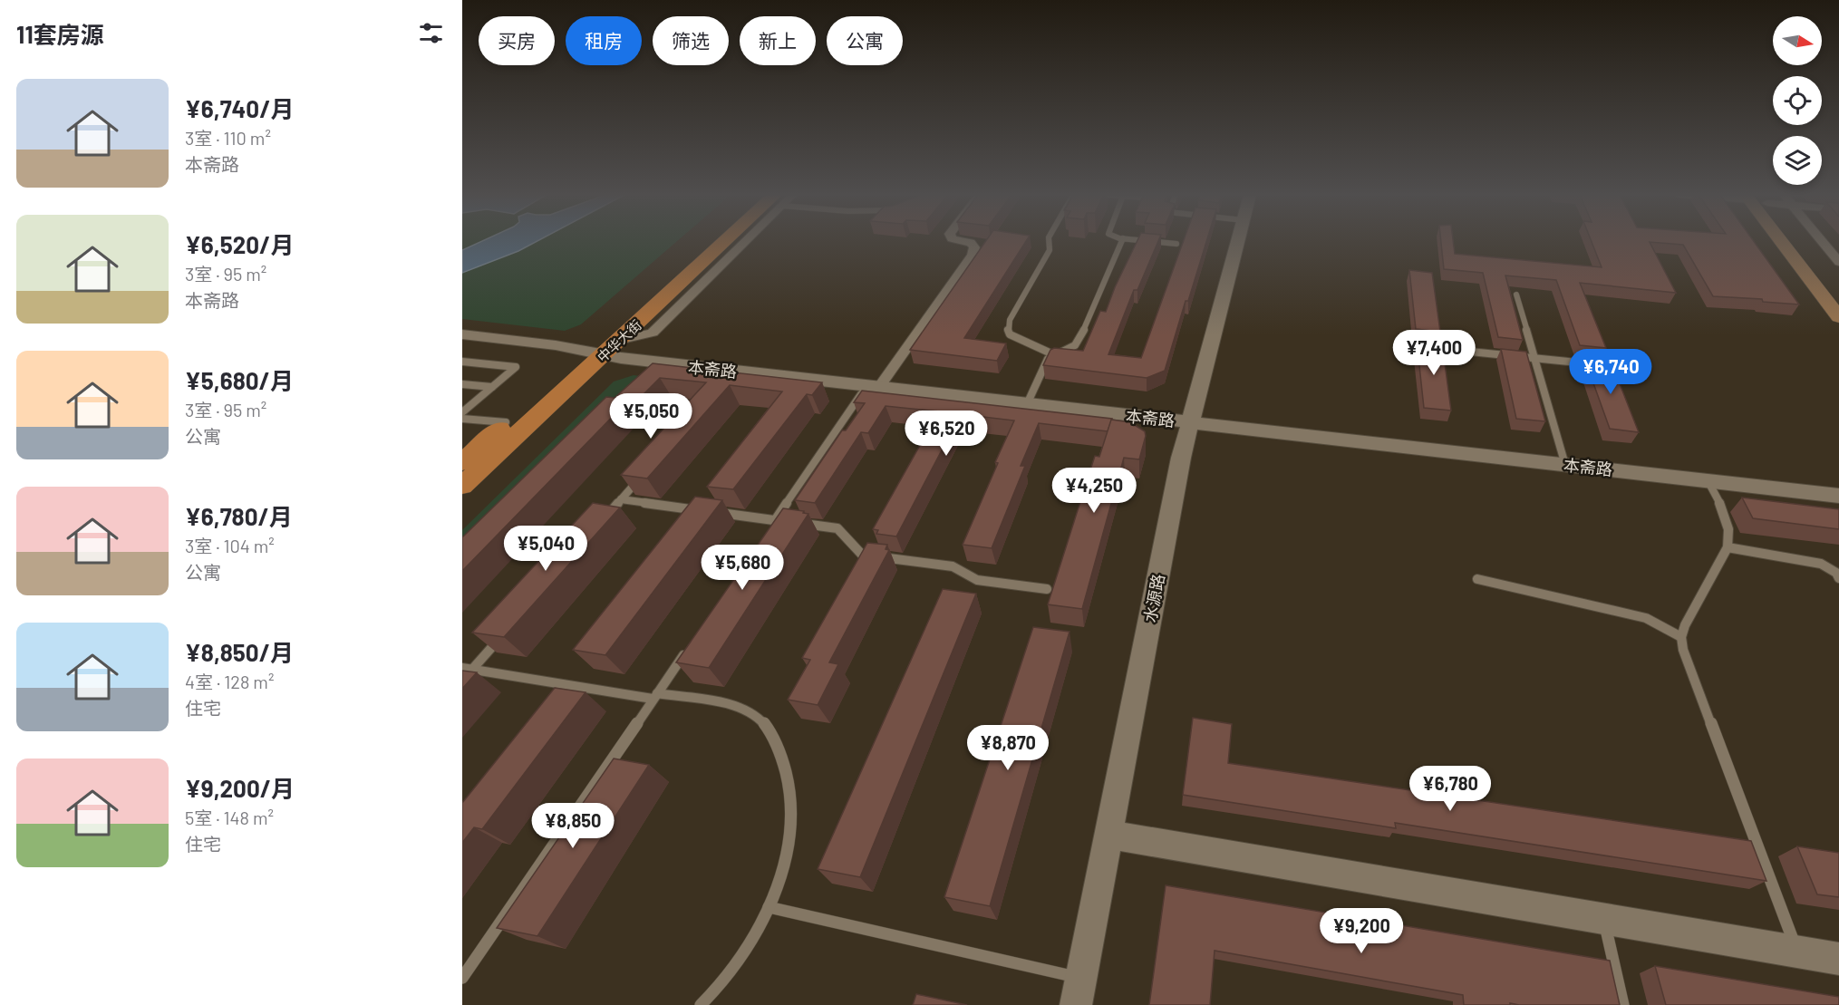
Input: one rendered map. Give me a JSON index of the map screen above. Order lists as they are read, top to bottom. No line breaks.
{"streets":{"main road":["中华大街"],"street":["本斋路","水源路"]},"crossings":[["中华大街","本斋路"],["本斋路","水源路"]],"north":"right","page":{"heading":"11套房源","chip":["买房","租房","筛选","新上","公寓"],"list":[{"name":"¥6,740/月","note":"3室 · 110 m² · 本斋路"},{"name":"¥6,520/月","note":"3室 · 95 m² · 本斋路"},{"name":"¥5,680/月","note":"3室 · 95 m² · 公寓"},{"name":"¥6,780/月","note":"3室 · 104 m² · 公寓"},{"name":"¥8,850/月","note":"4室 · 128 m² · 住宅"},{"name":"¥9,200/月","note":"5室 · 148 m² · 住宅"}],"price":["¥7,400","¥6,740","¥5,050","¥6,520","¥4,250","¥5,040","¥5,680","¥8,870","¥6,780","¥8,850","¥9,200"]}}
